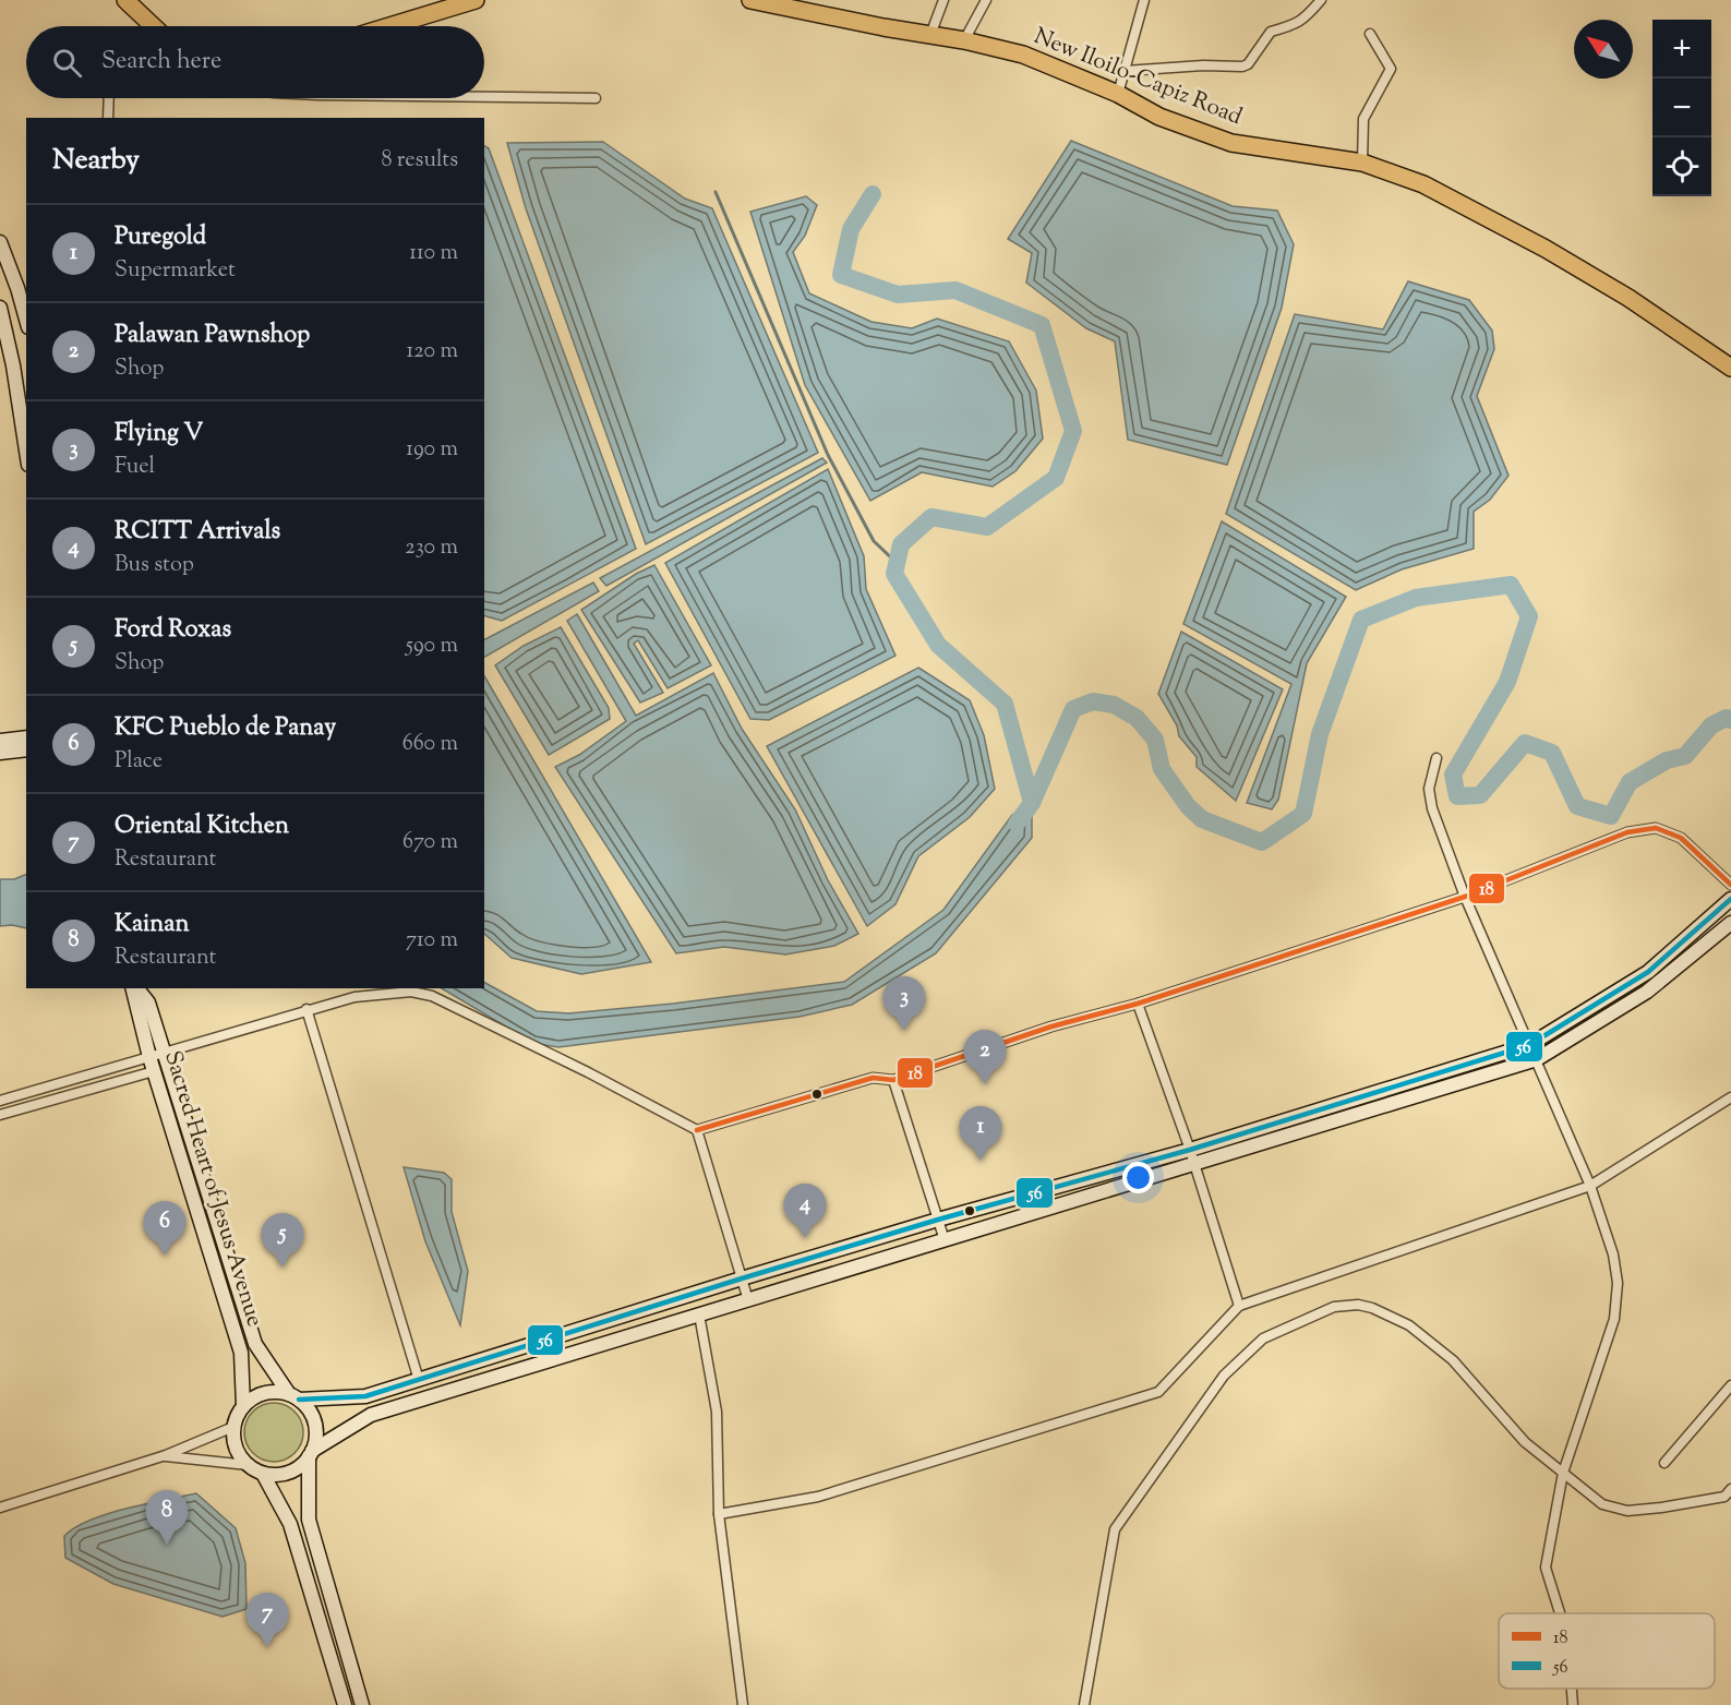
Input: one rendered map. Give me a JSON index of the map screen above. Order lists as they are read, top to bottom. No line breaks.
{"streets":{"highway":["New Iloilo-Capiz Road"],"street":["Sacred Heart of Jesus Avenue"]},"lines":["transit line 18","transit line 56"],"legend":["18","56"],"north":"top left","page":{"map_buttons":["+","−"],"search":"Search here","heading":["Nearby","8 results"],"list":[{"mark":"1","name":"Puregold","note":"Supermarket","value":"110 m"},{"mark":"2","name":"Palawan Pawnshop","note":"Shop","value":"120 m"},{"mark":"3","name":"Flying V","note":"Fuel","value":"190 m"},{"mark":"4","name":"RCITT Arrivals","note":"Bus stop","value":"230 m"},{"mark":"5","name":"Ford Roxas","note":"Shop","value":"590 m"},{"mark":"6","name":"KFC Pueblo de Panay","note":"Place","value":"660 m"},{"mark":"7","name":"Oriental Kitchen","note":"Restaurant","value":"670 m"},{"mark":"8","name":"Kainan","note":"Restaurant","value":"710 m"}],"pins":["3","2","1","4","6","5","8","7"]}}
